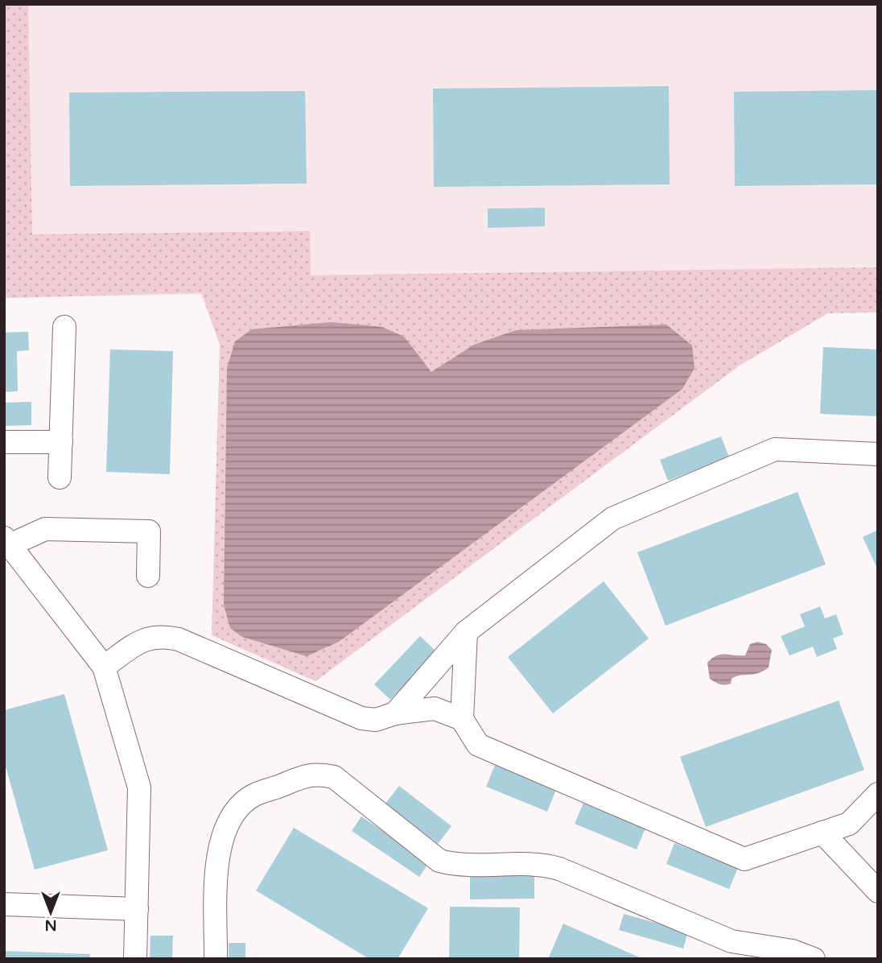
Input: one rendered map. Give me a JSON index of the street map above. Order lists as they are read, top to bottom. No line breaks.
{"north":"bottom"}
